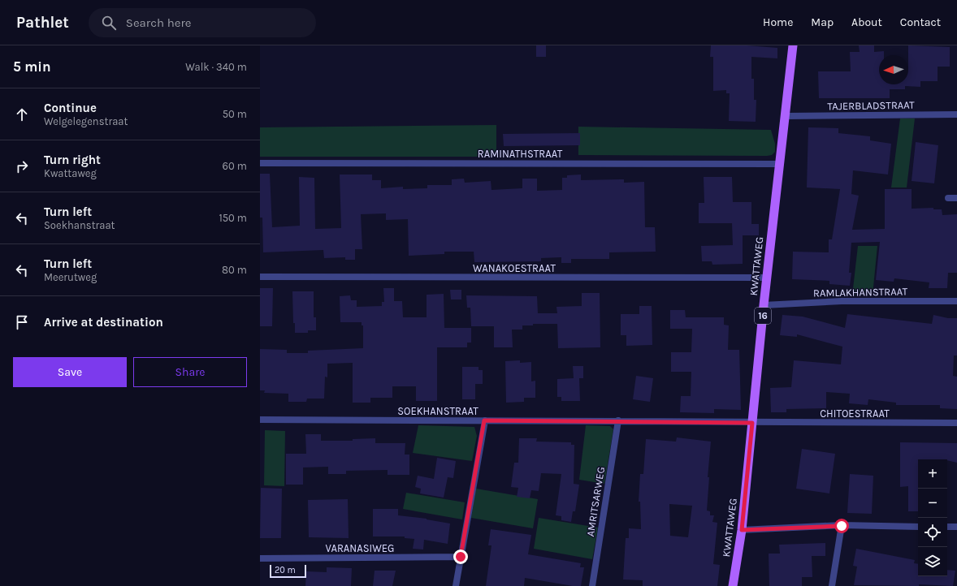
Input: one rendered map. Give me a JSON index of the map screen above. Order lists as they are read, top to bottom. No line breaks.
{"streets":{"main road":["KWATTAWEG","16"],"street":["TAJERBLADSTRAAT","RAMINATHSTRAAT","WANAKOESTRAAT","RAMLAKHANSTRAAT","SOEKHANSTRAAT","CHITOESTRAAT","AMRITSARWEG","VARANASIWEG"]},"crossings":[["TAJERBLADSTRAAT","KWATTAWEG"],["RAMINATHSTRAAT","KWATTAWEG"],["KWATTAWEG","WANAKOESTRAAT"],["KWATTAWEG","RAMLAKHANSTRAAT"],["KWATTAWEG","SOEKHANSTRAAT"],["KWATTAWEG","CHITOESTRAAT"],["SOEKHANSTRAAT","CHITOESTRAAT"],["SOEKHANSTRAAT","AMRITSARWEG"]],"scale_bar":"20 m","north":"left","page":{"header":"Pathlet","search":"Search here","nav":["Home","Map","About","Contact"],"heading":["5 min","Walk · 340 m"],"list":[["Continue","Welgelegenstraat","50 m"],["Turn right","Kwattaweg","60 m"],["Turn left","Soekhanstraat","150 m"],["Turn left","Meerutweg","80 m"],"Arrive at destination"],"buttons":["Save","Share"],"map_buttons":["+","−"],"scale":"20 m"}}
